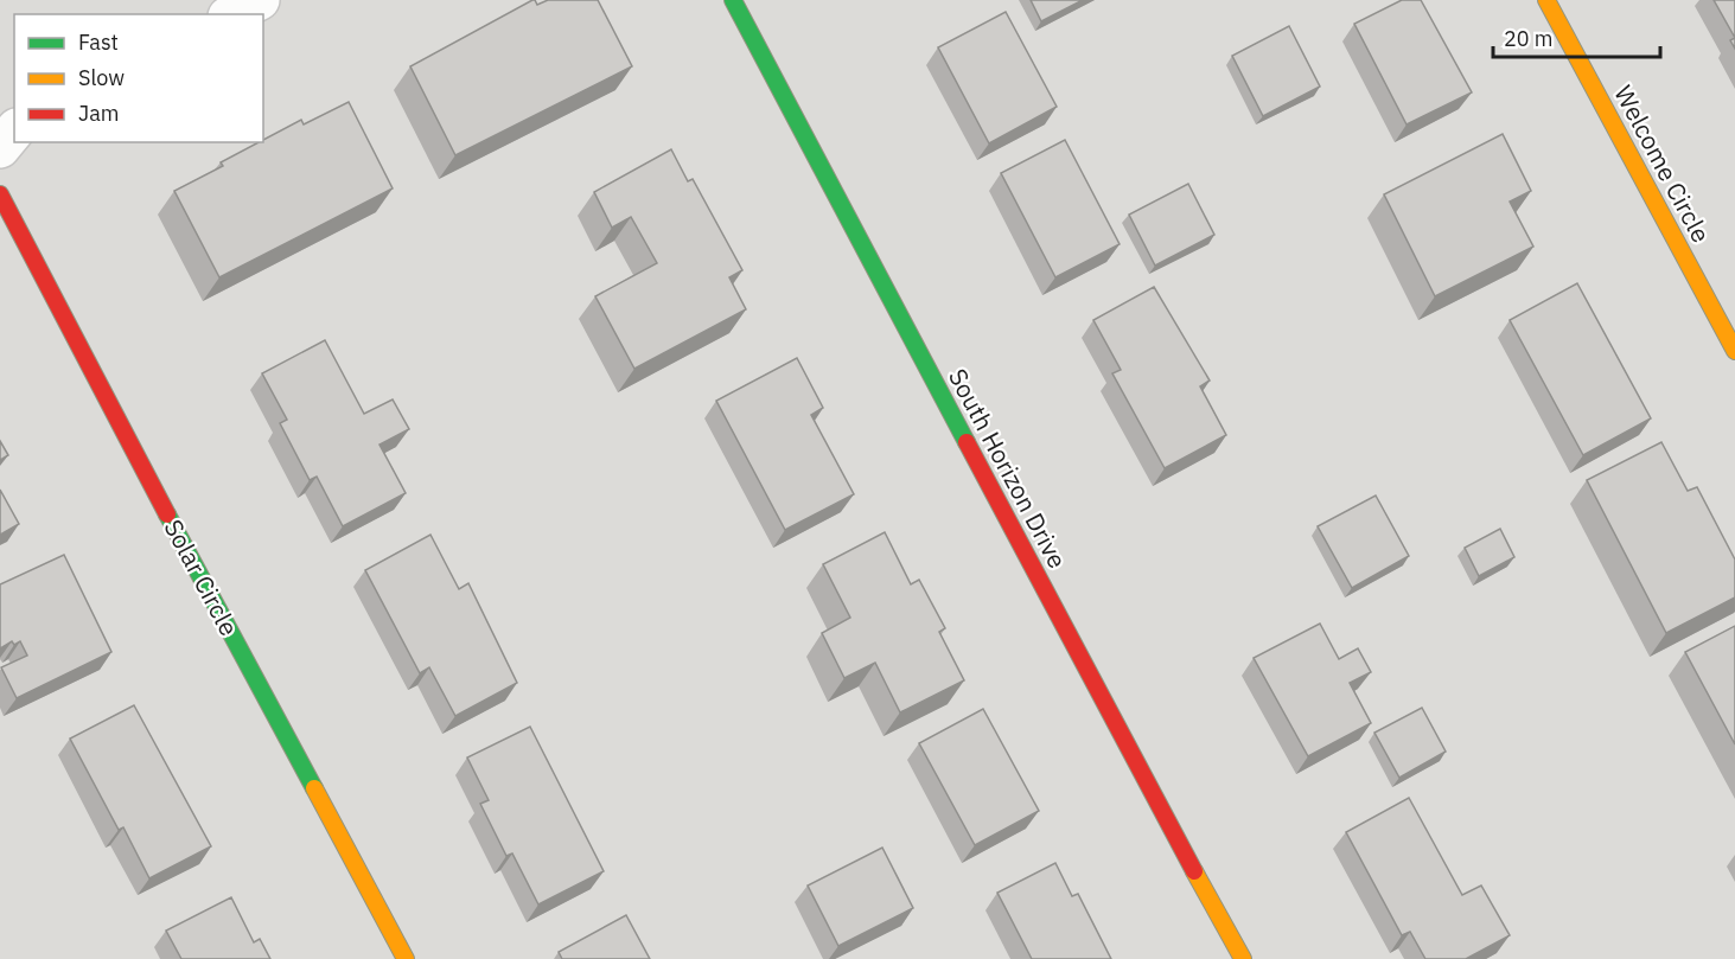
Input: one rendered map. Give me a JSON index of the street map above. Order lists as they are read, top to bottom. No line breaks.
{"streets":{"street":["Welcome Circle","South Horizon Drive","Solar Circle"]},"legend":["Fast","Slow","Jam"],"scale_bar":"20 m"}
